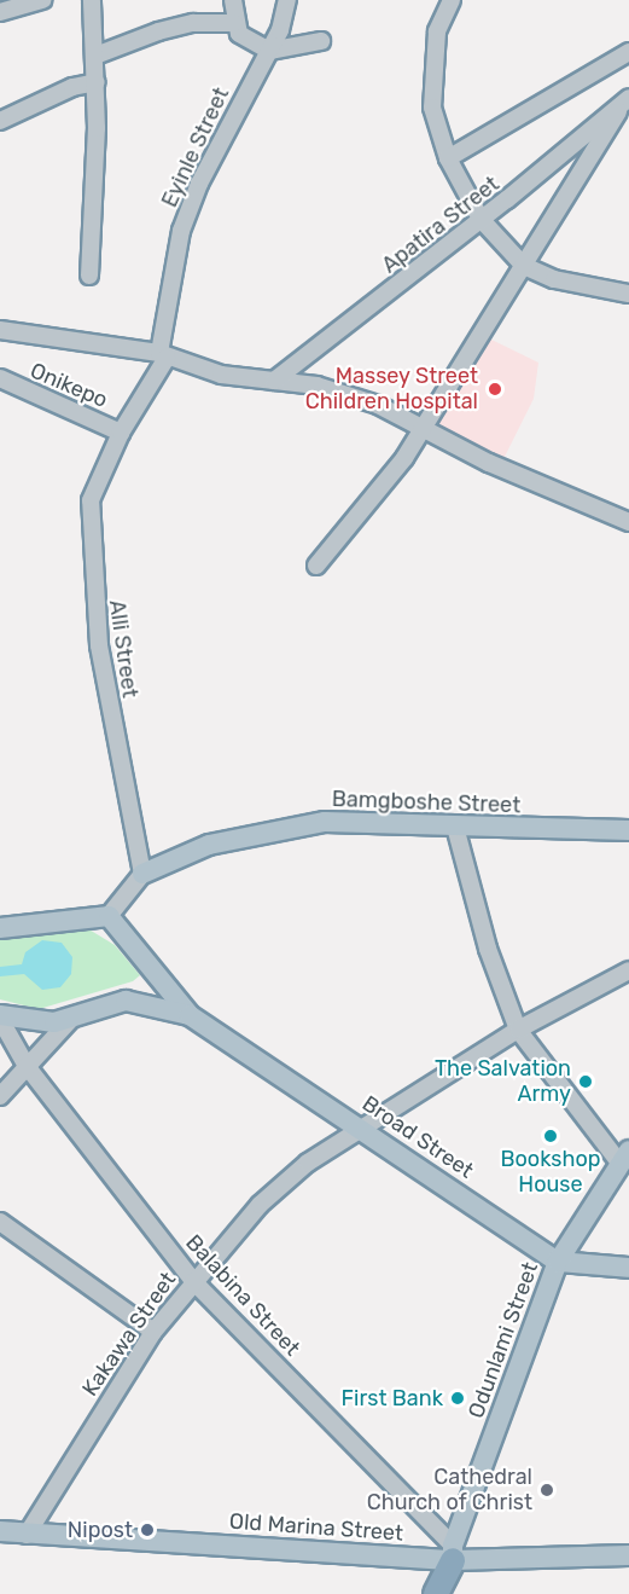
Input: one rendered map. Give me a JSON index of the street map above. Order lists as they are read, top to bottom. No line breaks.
{"streets":{"main road":["Bamgboshe Street","Broad Street","Odunlami Street","Old Marina Street"],"street":["Eyinle Street","Apatira Street","Onikepo","Alli Street","Balabina Street","Kakawa Street"]},"crossings":[["Eyinle Street","Alli Street"],["Onikepo","Alli Street"],["Alli Street","Bamgboshe Street"],["Broad Street","Balabina Street"],["Broad Street","Kakawa Street"],["Broad Street","Odunlami Street"],["Balabina Street","Kakawa Street"],["Balabina Street","Odunlami Street"],["Balabina Street","Old Marina Street"],["Kakawa Street","Old Marina Street"],["Odunlami Street","Old Marina Street"]],"places":["Massey Street Children Hospital","The Salvation Army","Bookshop House","First Bank","Cathedral Church of Christ","Nipost"]}
